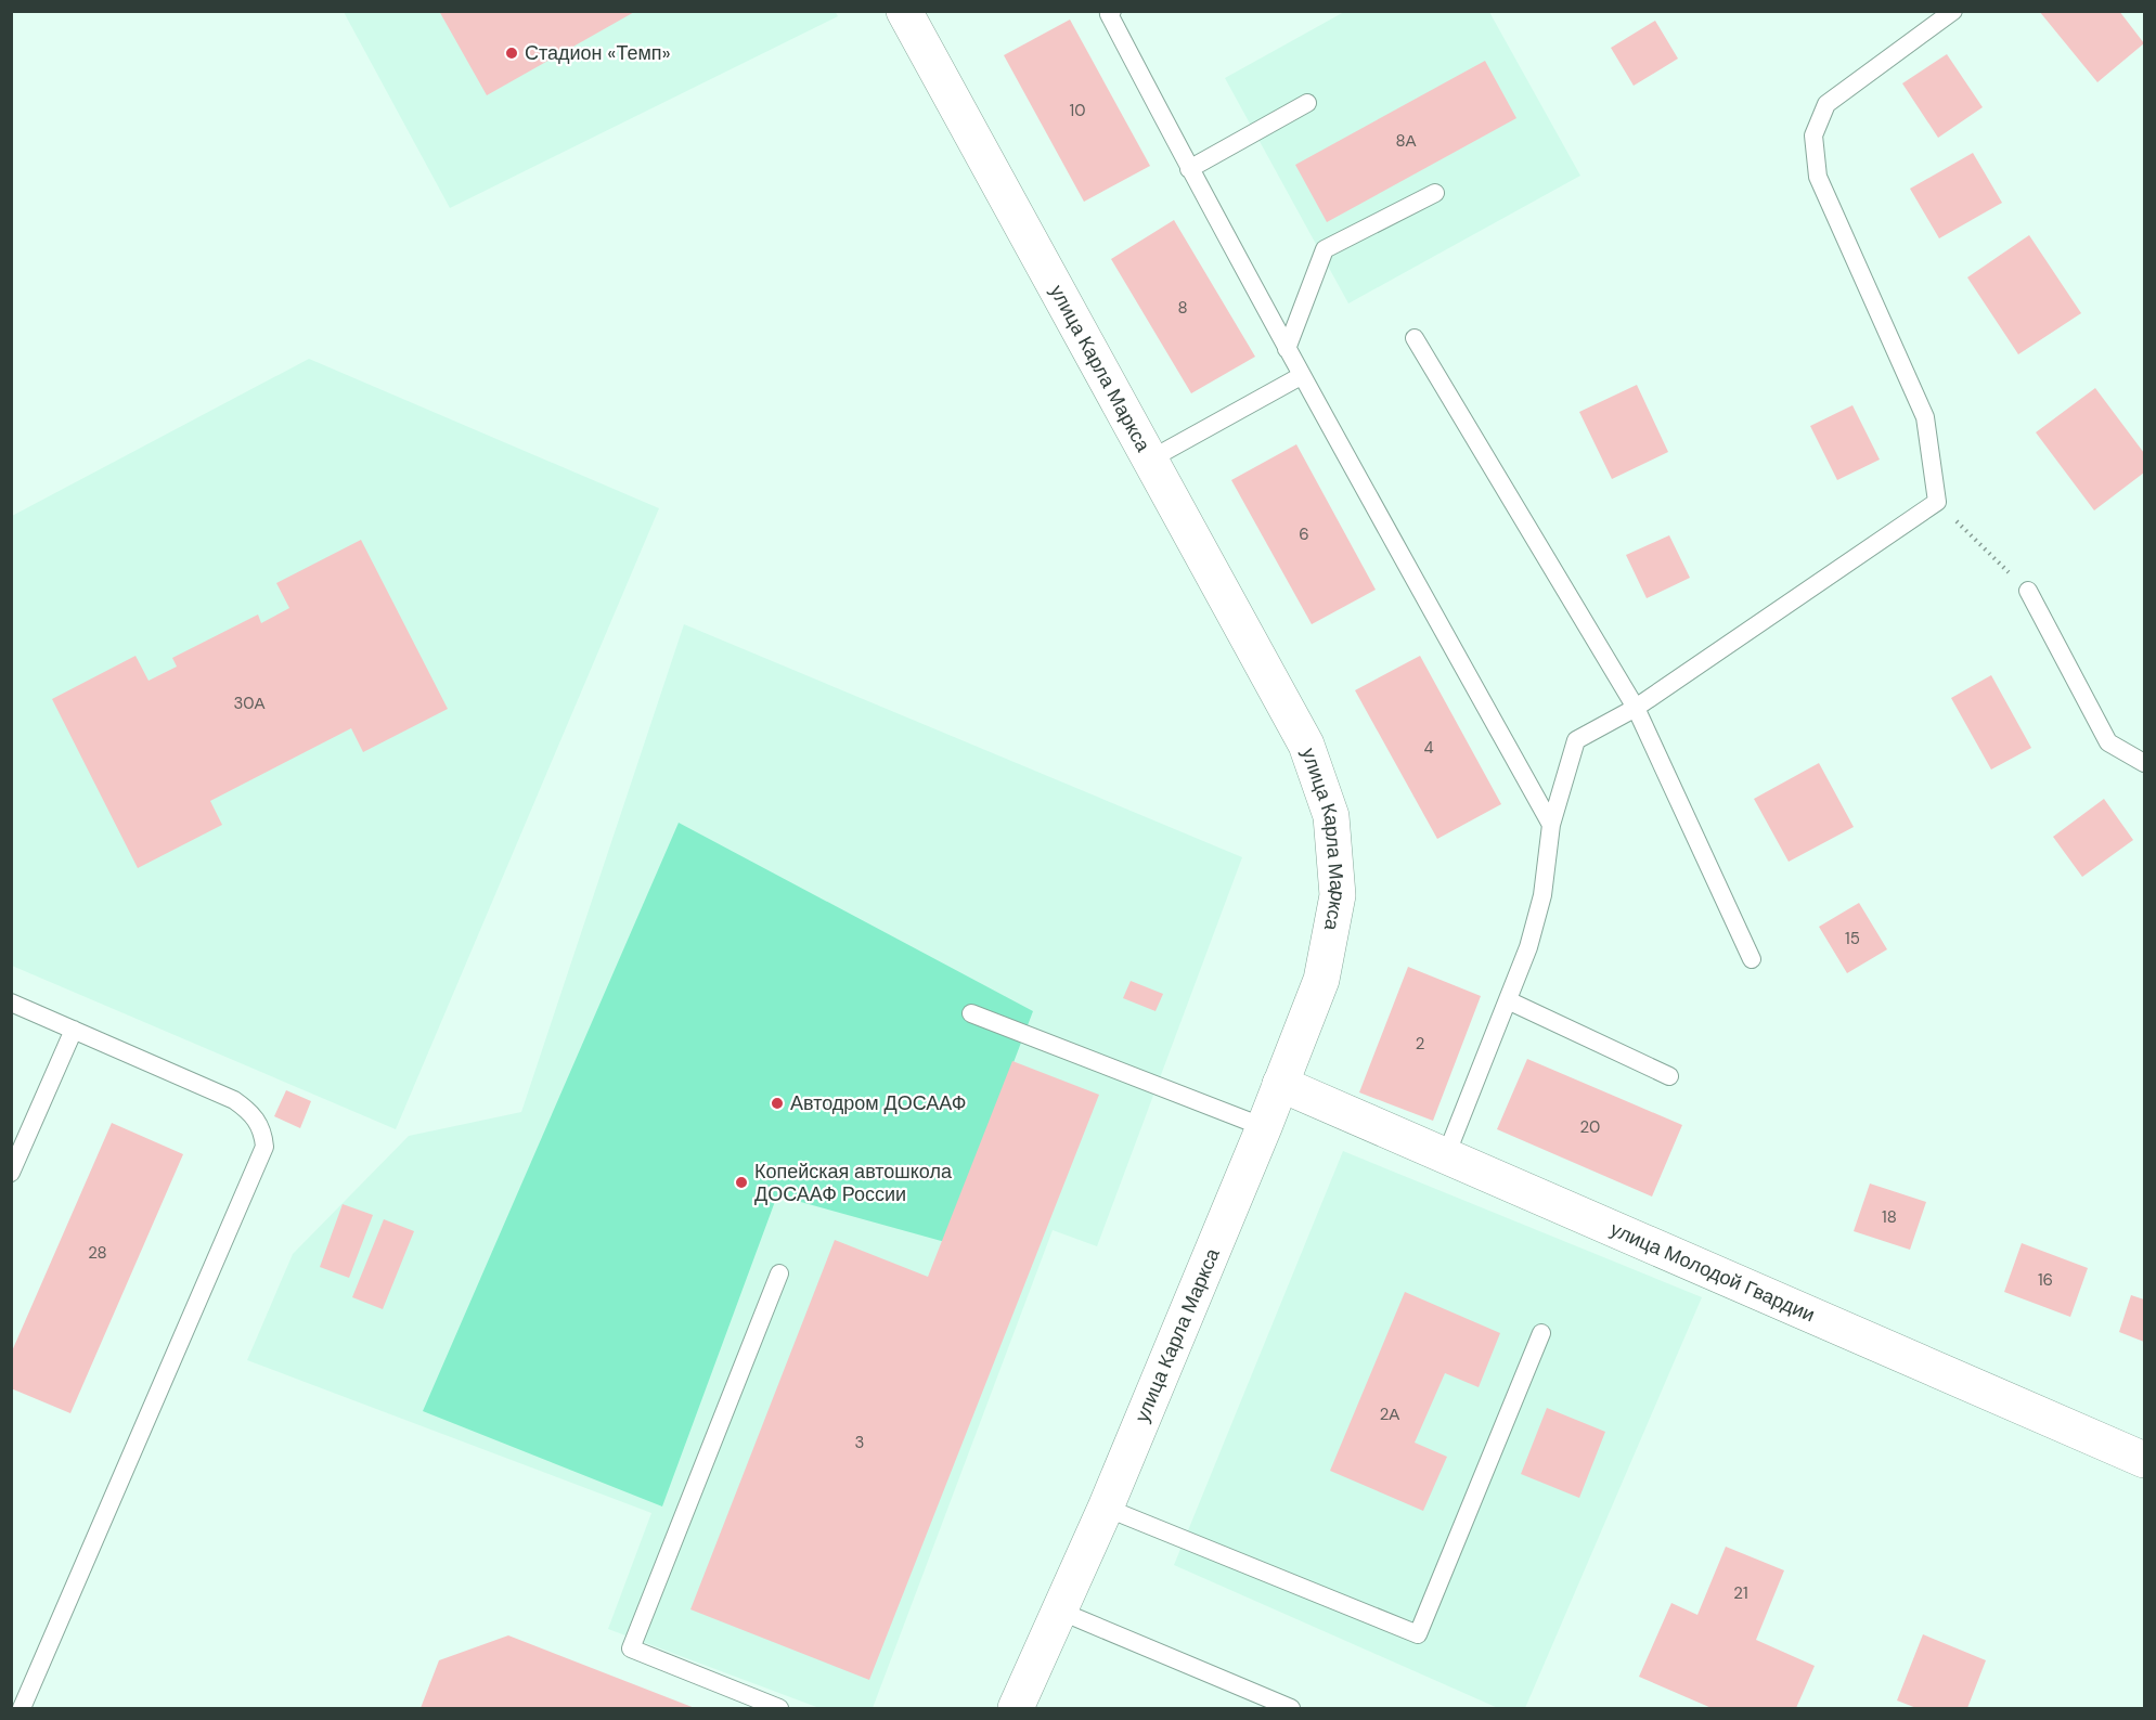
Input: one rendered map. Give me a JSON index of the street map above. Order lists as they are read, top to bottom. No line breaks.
{"streets":{"street":["улица Карла Маркса","улица Молодой Гвардии"]},"crossings":[["улица Карла Маркса","улица Молодой Гвардии"]],"places":["Стадион «Темп»","Автодром ДОСААФ","Копейская автошкола ДОСААФ России"],"house_numbers":["10","8А","8","6","30А","4","15","2","20","18","28","16","2А","3","21"]}
